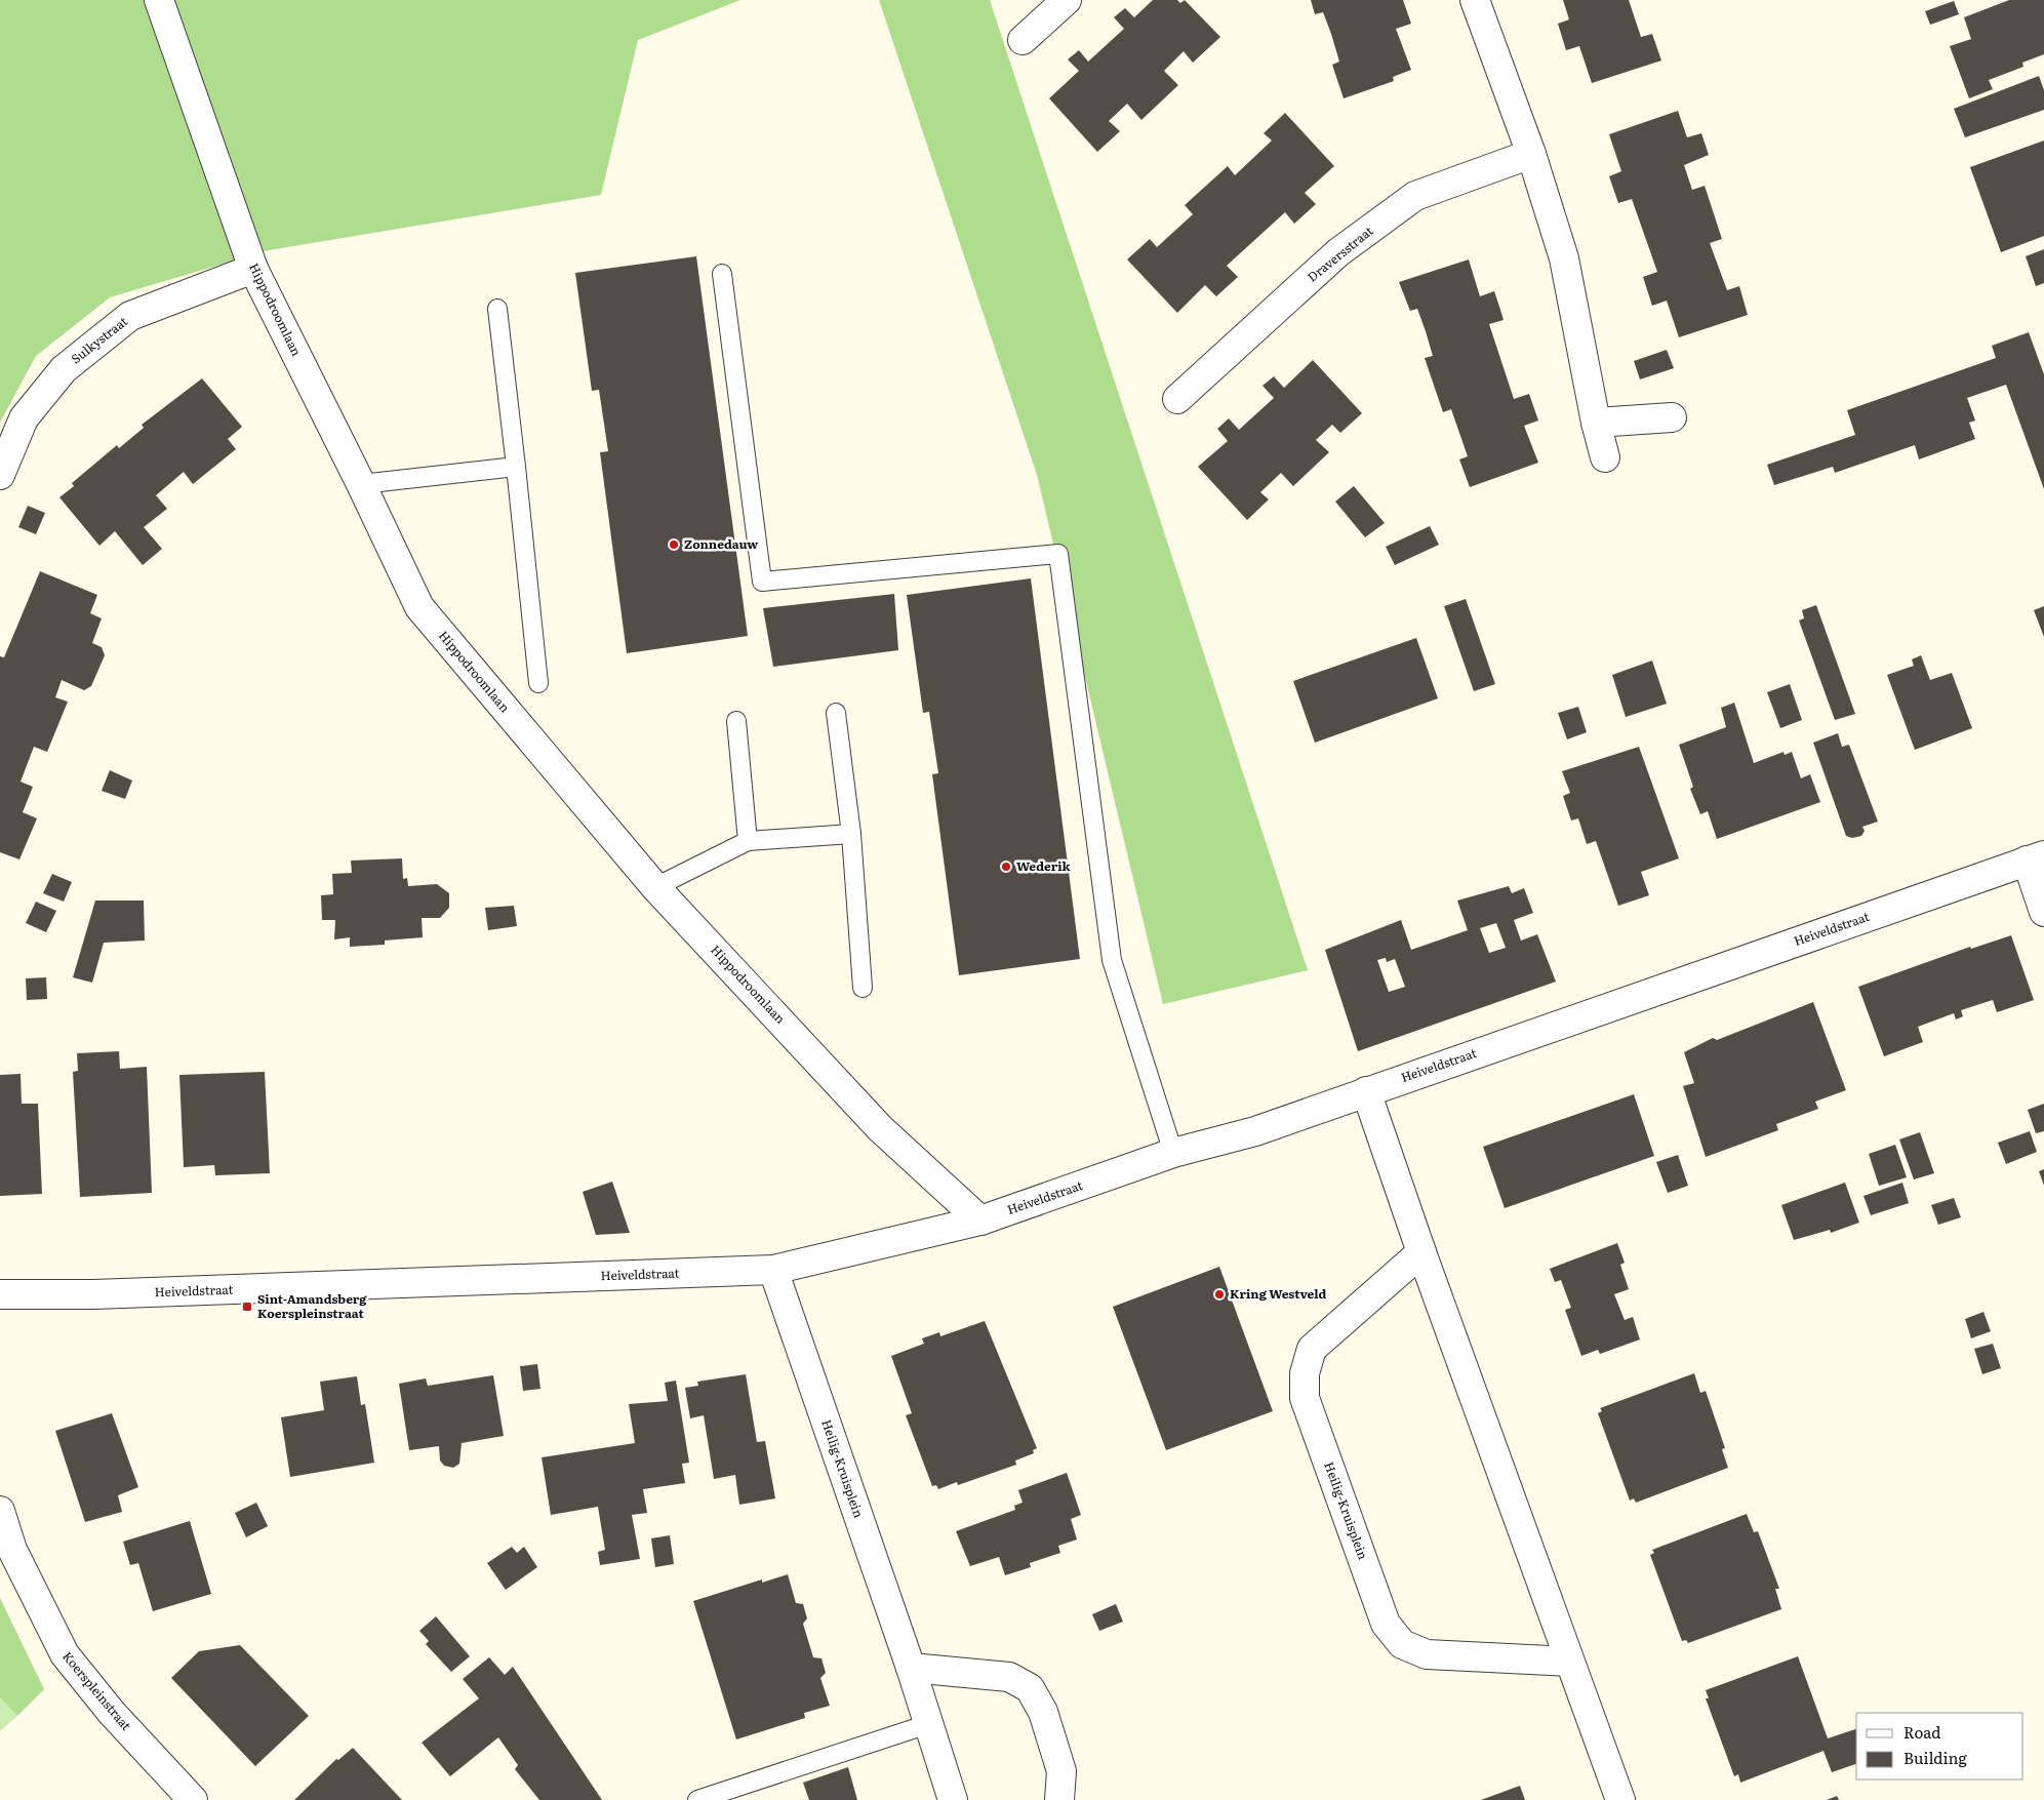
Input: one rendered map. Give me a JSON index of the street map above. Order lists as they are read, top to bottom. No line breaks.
{"streets":{"street":["Draversstraat","Hippodroomlaan","Sulkystraat","Heiveldstraat","Heilig-Kruisplein","Koerspleinstraat"]},"crossings":[["Hippodroomlaan","Sulkystraat"],["Hippodroomlaan","Heiveldstraat"],["Heiveldstraat","Heilig-Kruisplein"]],"places":{"other":["Zonnedauw","Wederik","Kring Westveld"],"transit":["Sint-Amandsberg Koerspleinstraat"]},"legend":["Road","Building"]}
